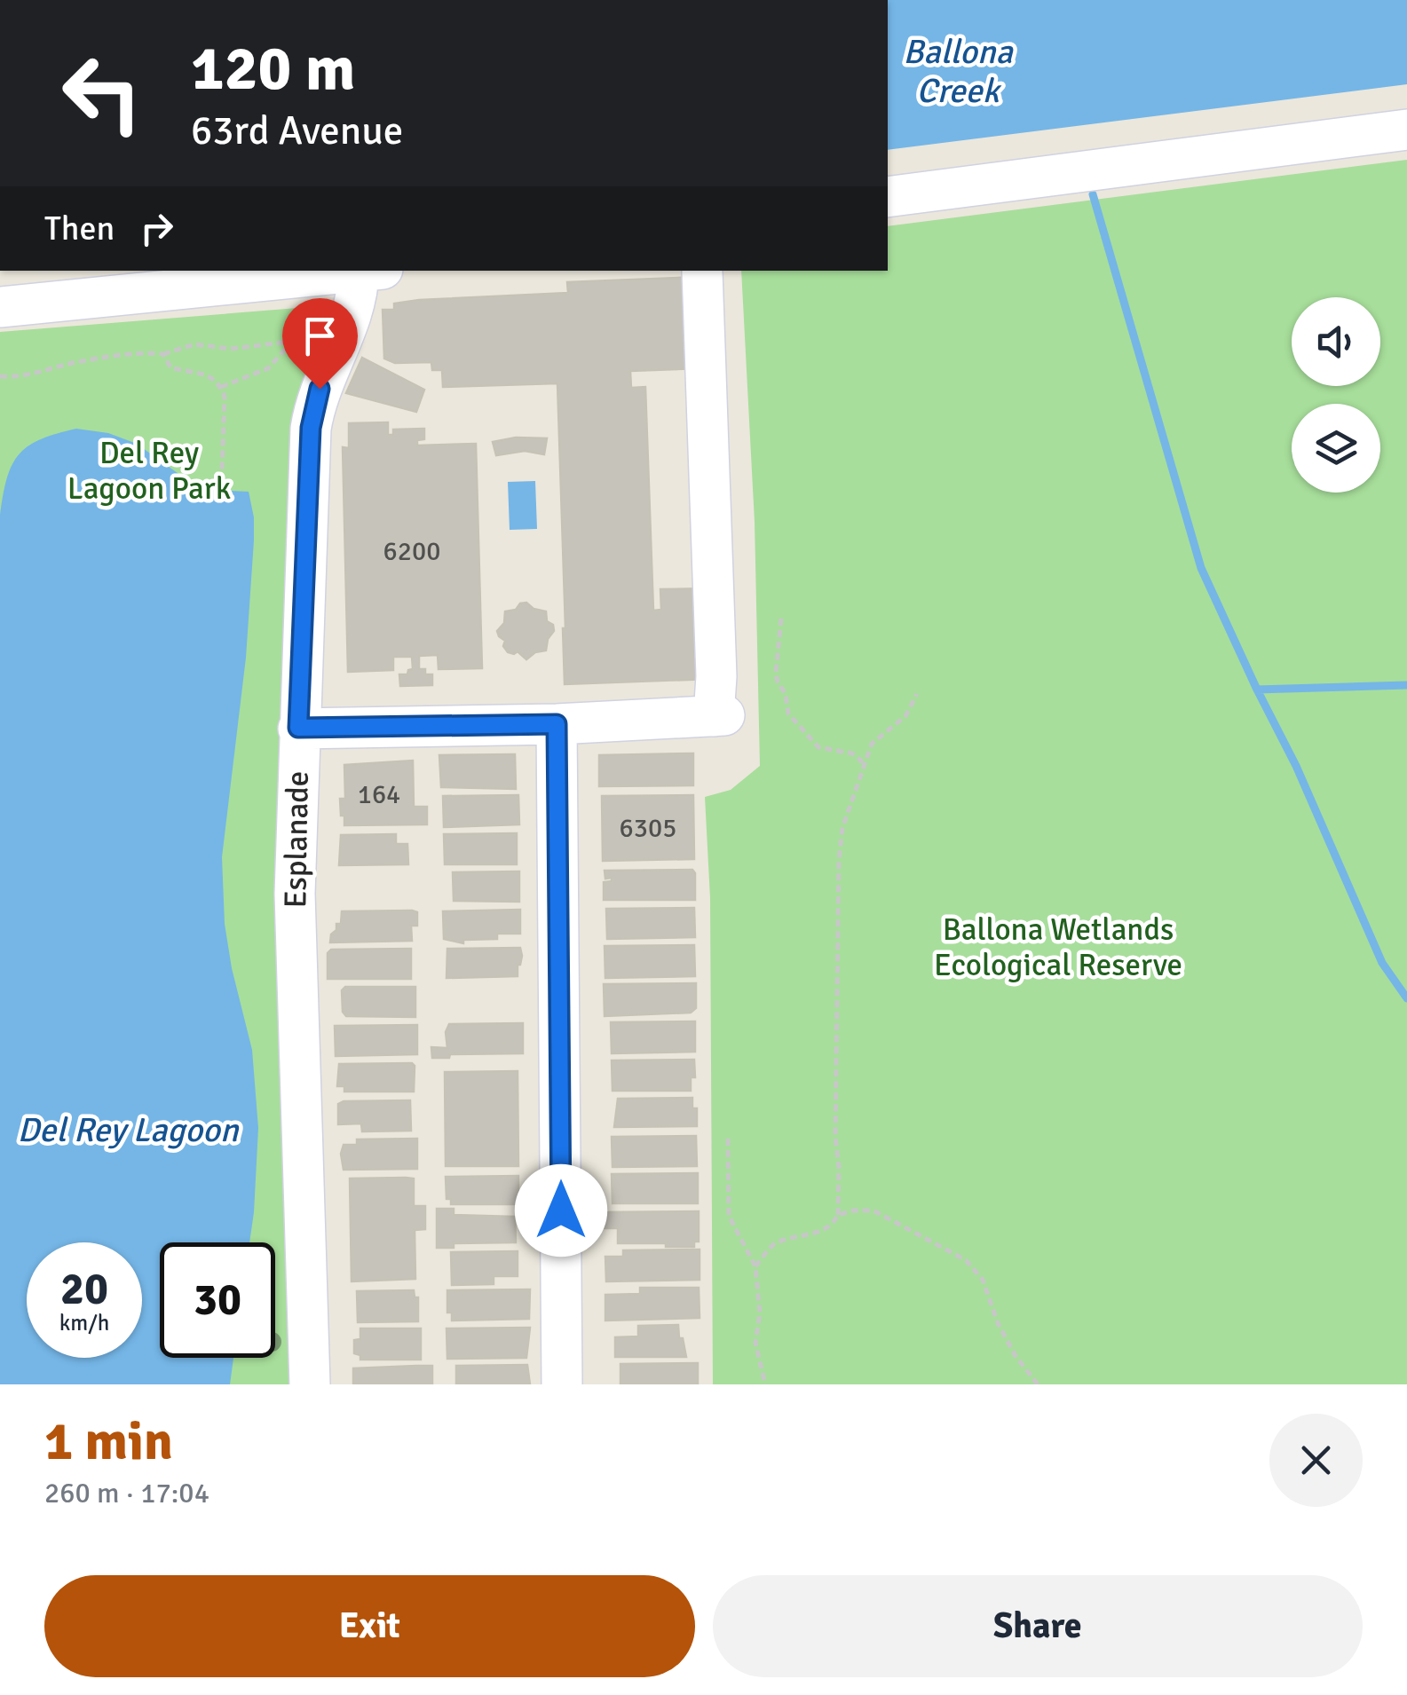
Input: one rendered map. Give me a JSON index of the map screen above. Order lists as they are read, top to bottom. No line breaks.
{"streets":{"street":["Esplanade"]},"water":["Ballona Creek","Del Rey Lagoon"],"parks":["Del Rey Lagoon Park","Ballona Wetlands Ecological Reserve"],"house_numbers":["6200","164","6305"],"page":{"turn":["120 m","63rd Avenue"],"then":"Then","speed":"20 km/h","limit":"30","heading":["1 min","260 m · 17:04"],"buttons":["Exit","Share"]}}
